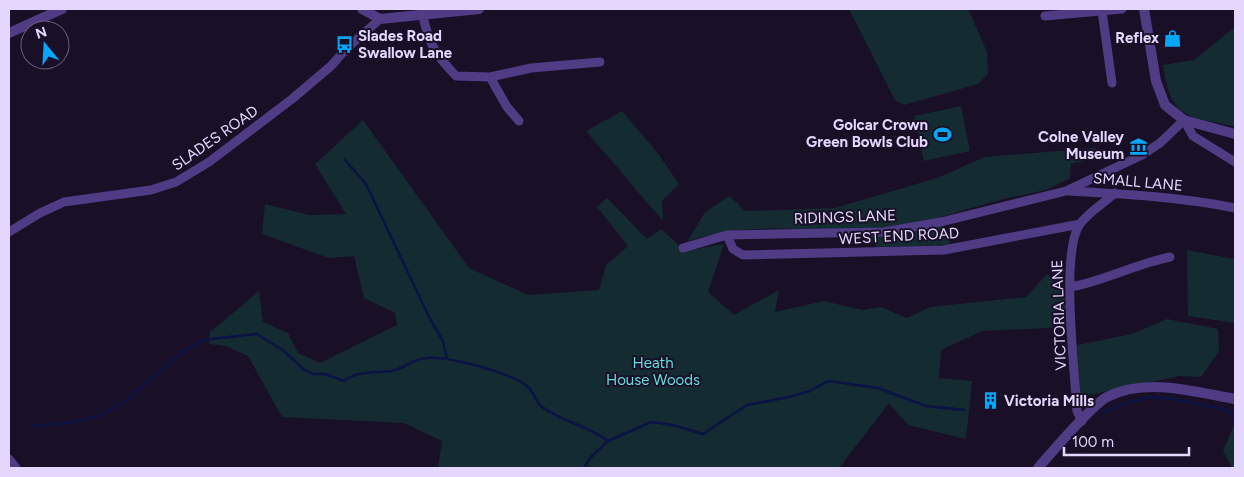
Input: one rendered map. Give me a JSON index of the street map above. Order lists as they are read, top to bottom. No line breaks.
{"streets":{"street":["SLADES ROAD","SMALL LANE","RIDINGS LANE","WEST END ROAD","VICTORIA LANE"]},"crossings":[["SMALL LANE","RIDINGS LANE"],["SMALL LANE","VICTORIA LANE"],["RIDINGS LANE","WEST END ROAD"],["WEST END ROAD","VICTORIA LANE"]],"parks":["Heath House Woods"],"places":{"shop":["Reflex"],"bus stop":["Slades Road Swallow Lane"],"sports":["Golcar Crown Green Bowls Club"],"museum":["Colne Valley Museum"],"building":["Victoria Mills"]},"scale_bar":"100 m","north":"top"}
